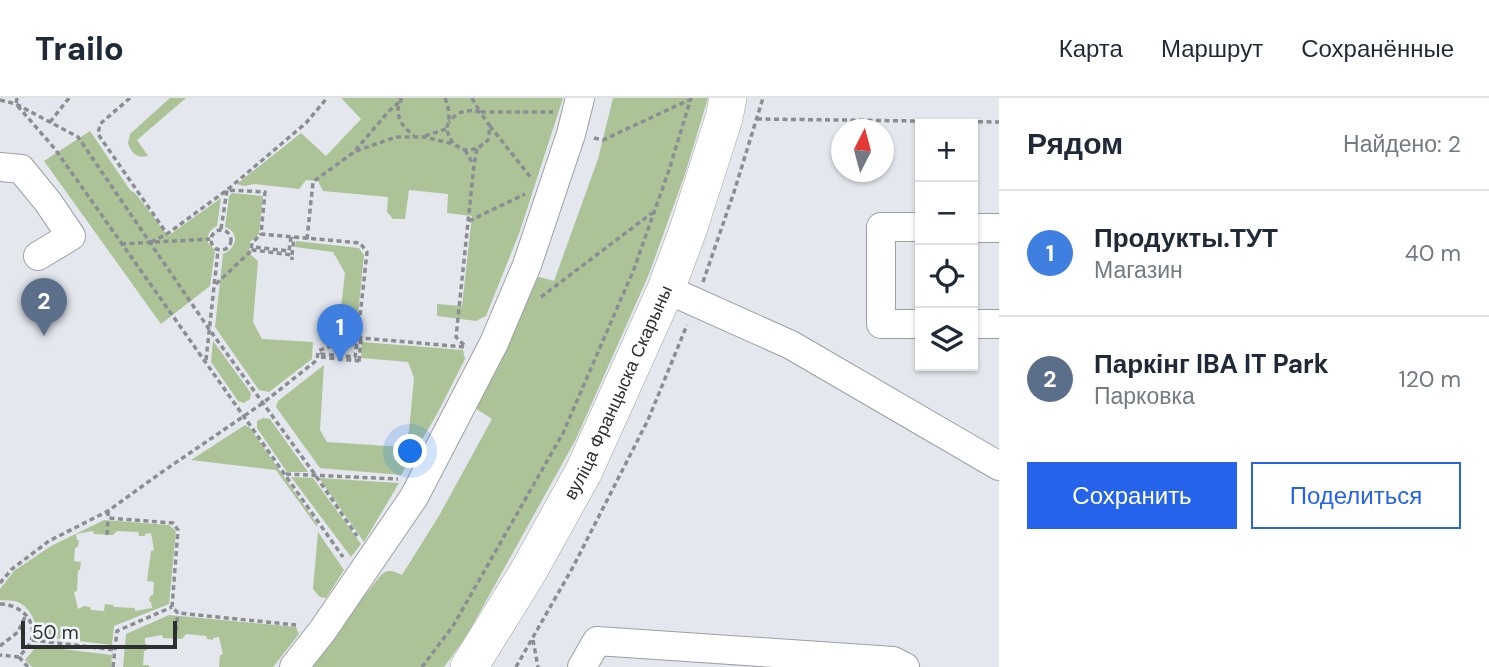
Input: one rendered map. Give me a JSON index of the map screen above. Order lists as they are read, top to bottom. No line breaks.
{"streets":{"main road":["вуліца Францыска Скарыны"]},"scale_bar":"50 m","north":"top","page":{"header":"Trailo","nav":["Карта","Маршрут","Сохранённые"],"heading":["Рядом","Найдено: 2"],"map_buttons":["+","−"],"list":[{"mark":"1","name":"Продукты.ТУТ","note":"Магазин","value":"40 m"},{"mark":"2","name":"Паркінг IBA IT Park","note":"Парковка","value":"120 m"}],"pins":["2","1"],"buttons":["Сохранить","Поделиться"],"scale":"50 m"}}
